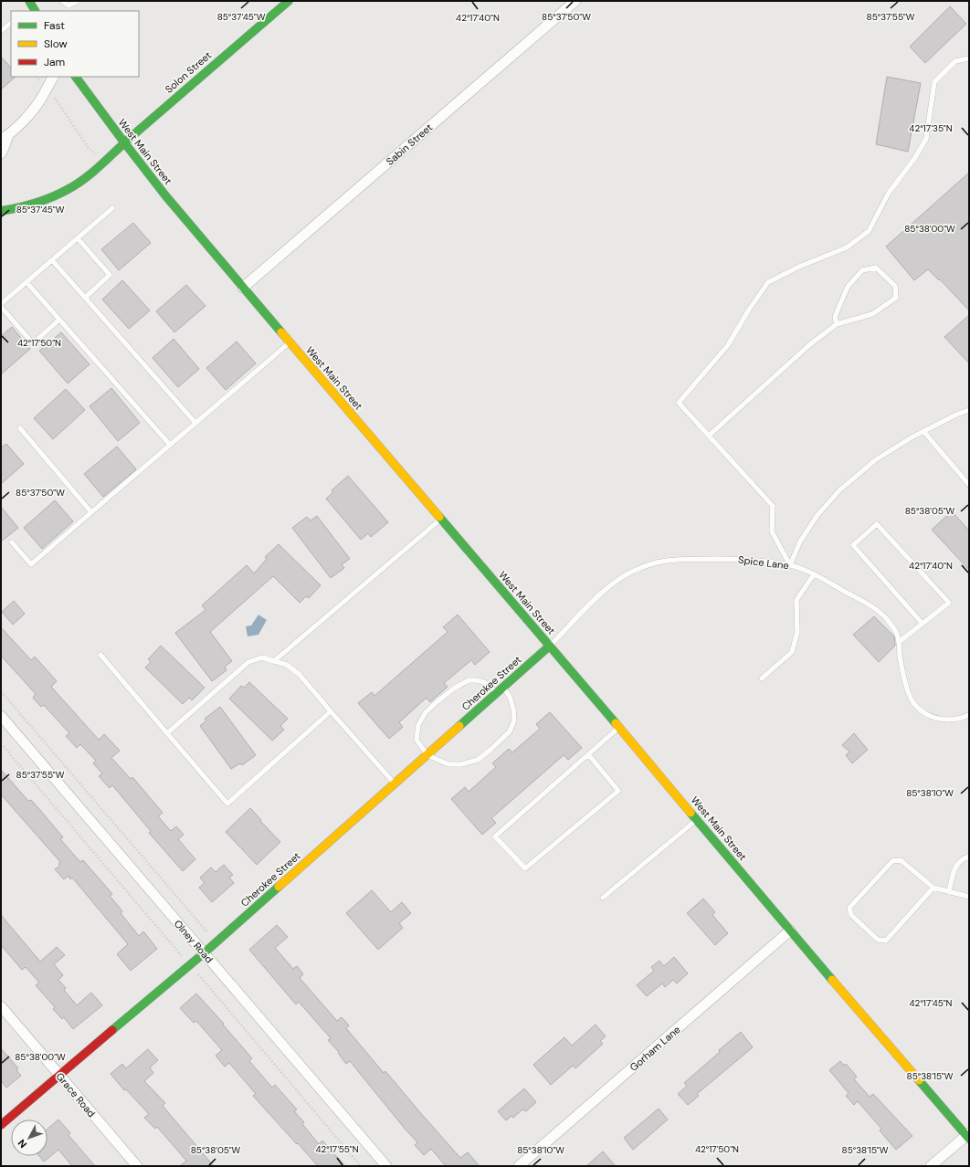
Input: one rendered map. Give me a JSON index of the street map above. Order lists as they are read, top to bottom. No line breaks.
{"streets":{"main road":["Solon Street","West Main Street","Cherokee Street"],"street":["Sabin Street","Olney Road","Gorham Lane","Grace Road"],"lane":["Spice Lane"]},"crossings":[["Solon Street","West Main Street"],["Sabin Street","West Main Street"],["West Main Street","Spice Lane"],["West Main Street","Cherokee Street"],["West Main Street","Gorham Lane"],["Spice Lane","Cherokee Street"],["Cherokee Street","Olney Road"],["Cherokee Street","Grace Road"]],"legend":["Fast","Slow","Jam"],"north":"bottom left","coordinates":["85°37'45\"W","85°37'50\"W","85°37'55\"W","42°17'40\"N","42°17'35\"N","85°38'00\"W","42°17'50\"N","85°38'05\"W","85°38'10\"W","42°17'45\"N","85°38'15\"W","42°17'55\"N"]}
